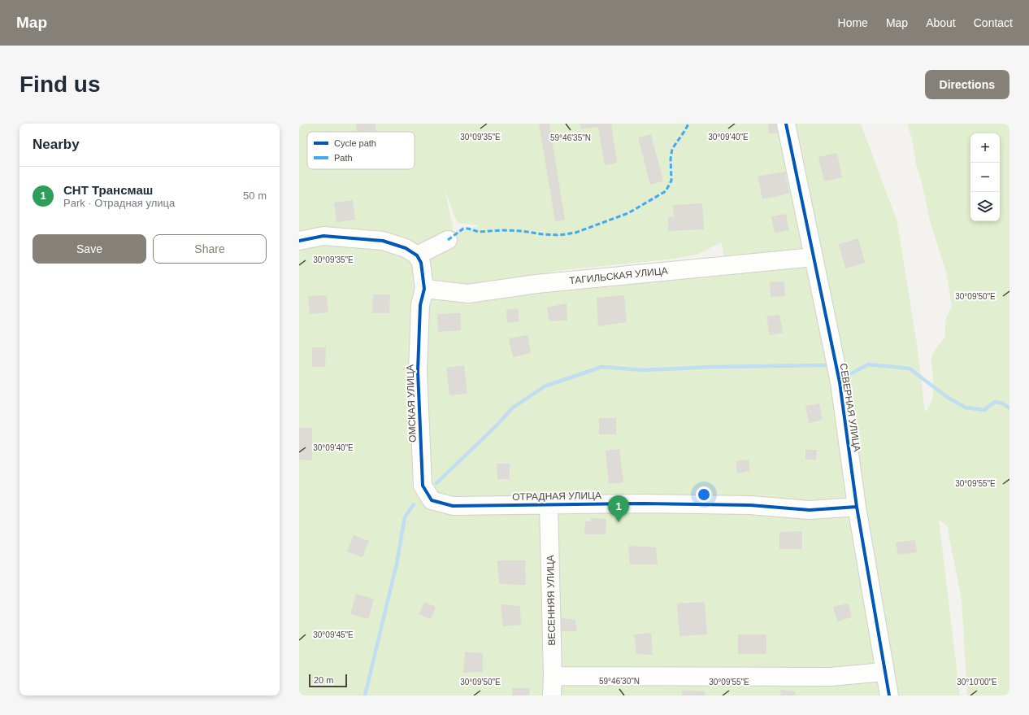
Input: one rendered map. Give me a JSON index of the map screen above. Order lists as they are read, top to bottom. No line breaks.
{"streets":{"street":["ТАГИЛЬСКАЯ УЛИЦА","ОМСКАЯ УЛИЦА","СЕВЕРНАЯ УЛИЦА","ОТРАДНАЯ УЛИЦА","ВЕСЕННЯЯ УЛИЦА"]},"crossings":[["ТАГИЛЬСКАЯ УЛИЦА","ОМСКАЯ УЛИЦА"],["ТАГИЛЬСКАЯ УЛИЦА","СЕВЕРНАЯ УЛИЦА"],["ОМСКАЯ УЛИЦА","ОТРАДНАЯ УЛИЦА"],["СЕВЕРНАЯ УЛИЦА","ОТРАДНАЯ УЛИЦА"],["ОТРАДНАЯ УЛИЦА","ВЕСЕННЯЯ УЛИЦА"]],"legend":["Cycle path","Path"],"scale_bar":"20 m","page":{"header":"Map","nav":["Home","Map","About","Contact"],"buttons":["Directions",["Save","Share"]],"title":"Find us","heading":"Nearby","map_buttons":["+","−"],"list":[{"mark":"1","name":"СНТ Трансмаш","note":"Park · Отрадная улица","value":"50 m"}],"pins":"1","scale":"20 m"},"coordinates":["30°09'40\"E","30°09'35\"E","59°46'35\"N","30°09'50\"E","30°09'55\"E","30°09'45\"E","59°46'30\"N","30°10'00\"E"]}
